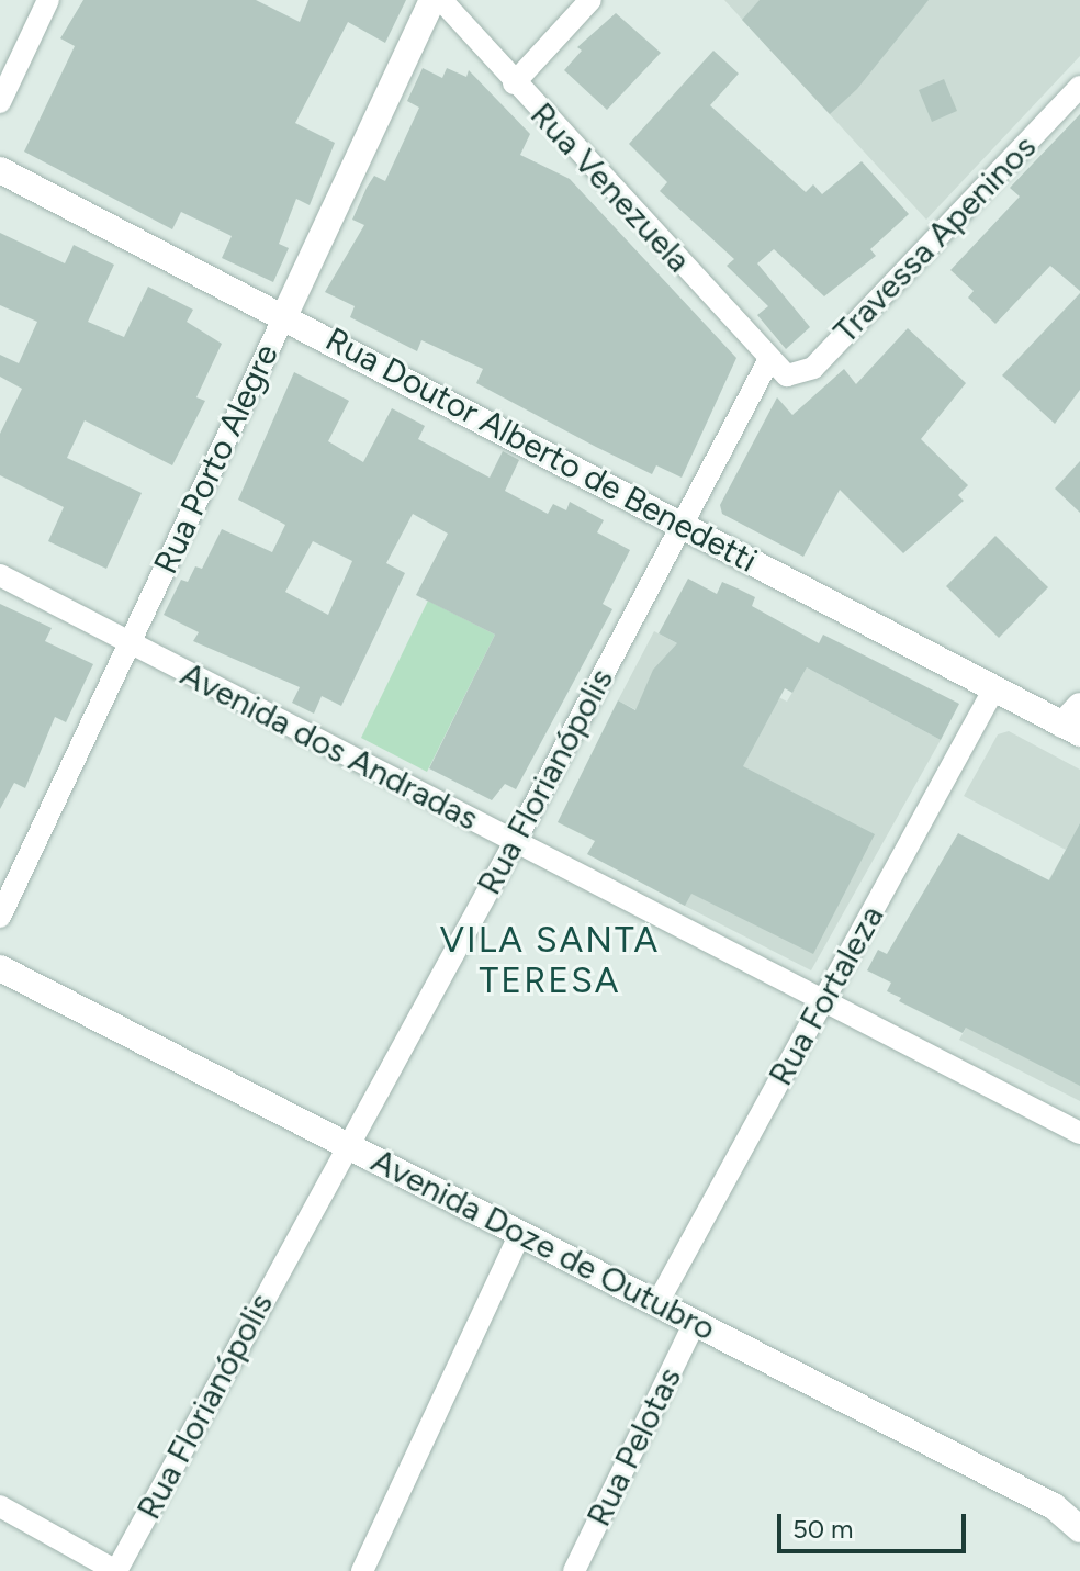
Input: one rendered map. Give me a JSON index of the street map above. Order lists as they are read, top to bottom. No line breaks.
{"streets":{"street":["Rua Venezuela","Travessa Apeninos","Rua Doutor Alberto de Benedetti","Rua Porto Alegre","Avenida dos Andradas","Rua Florianópolis","Rua Fortaleza","Avenida Doze de Outubro","Rua Pelotas"]},"crossings":[["Rua Venezuela","Travessa Apeninos"],["Rua Venezuela","Rua Florianópolis"],["Travessa Apeninos","Rua Florianópolis"],["Rua Doutor Alberto de Benedetti","Rua Porto Alegre"],["Rua Doutor Alberto de Benedetti","Rua Florianópolis"],["Rua Doutor Alberto de Benedetti","Rua Fortaleza"],["Rua Porto Alegre","Avenida dos Andradas"],["Avenida dos Andradas","Rua Florianópolis"],["Avenida dos Andradas","Rua Fortaleza"],["Rua Florianópolis","Avenida Doze de Outubro"],["Rua Fortaleza","Avenida Doze de Outubro"],["Avenida Doze de Outubro","Rua Pelotas"]],"districts":["VILA SANTA TERESA"],"scale_bar":"50 m"}
